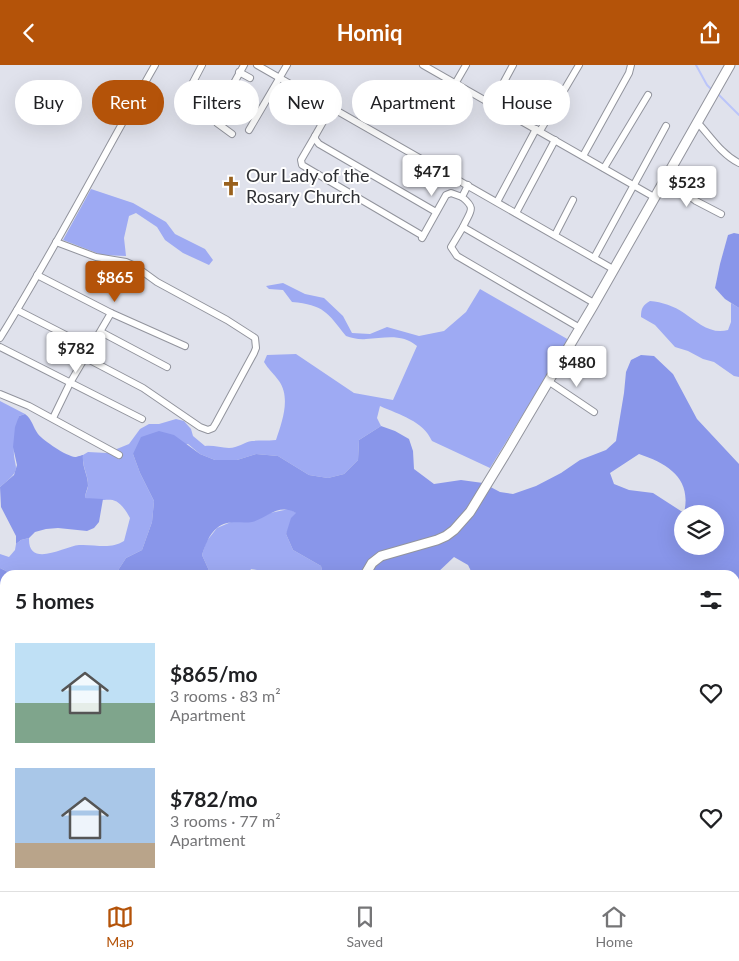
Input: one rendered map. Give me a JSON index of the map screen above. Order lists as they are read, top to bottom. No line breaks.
{"places":{"church":["Our Lady of the Rosary Church"]},"page":{"header":"Homiq","chip":["Buy","Rent","Filters","New","Apartment","House"],"price":["$471","$523","$865","$782","$480"],"heading":"5 homes","list":[{"name":"$865/mo","note":"3 rooms · 83 m² · Apartment"},{"name":"$782/mo","note":"3 rooms · 77 m² · Apartment"}],"tabs":["Map","Saved","Home"]}}
